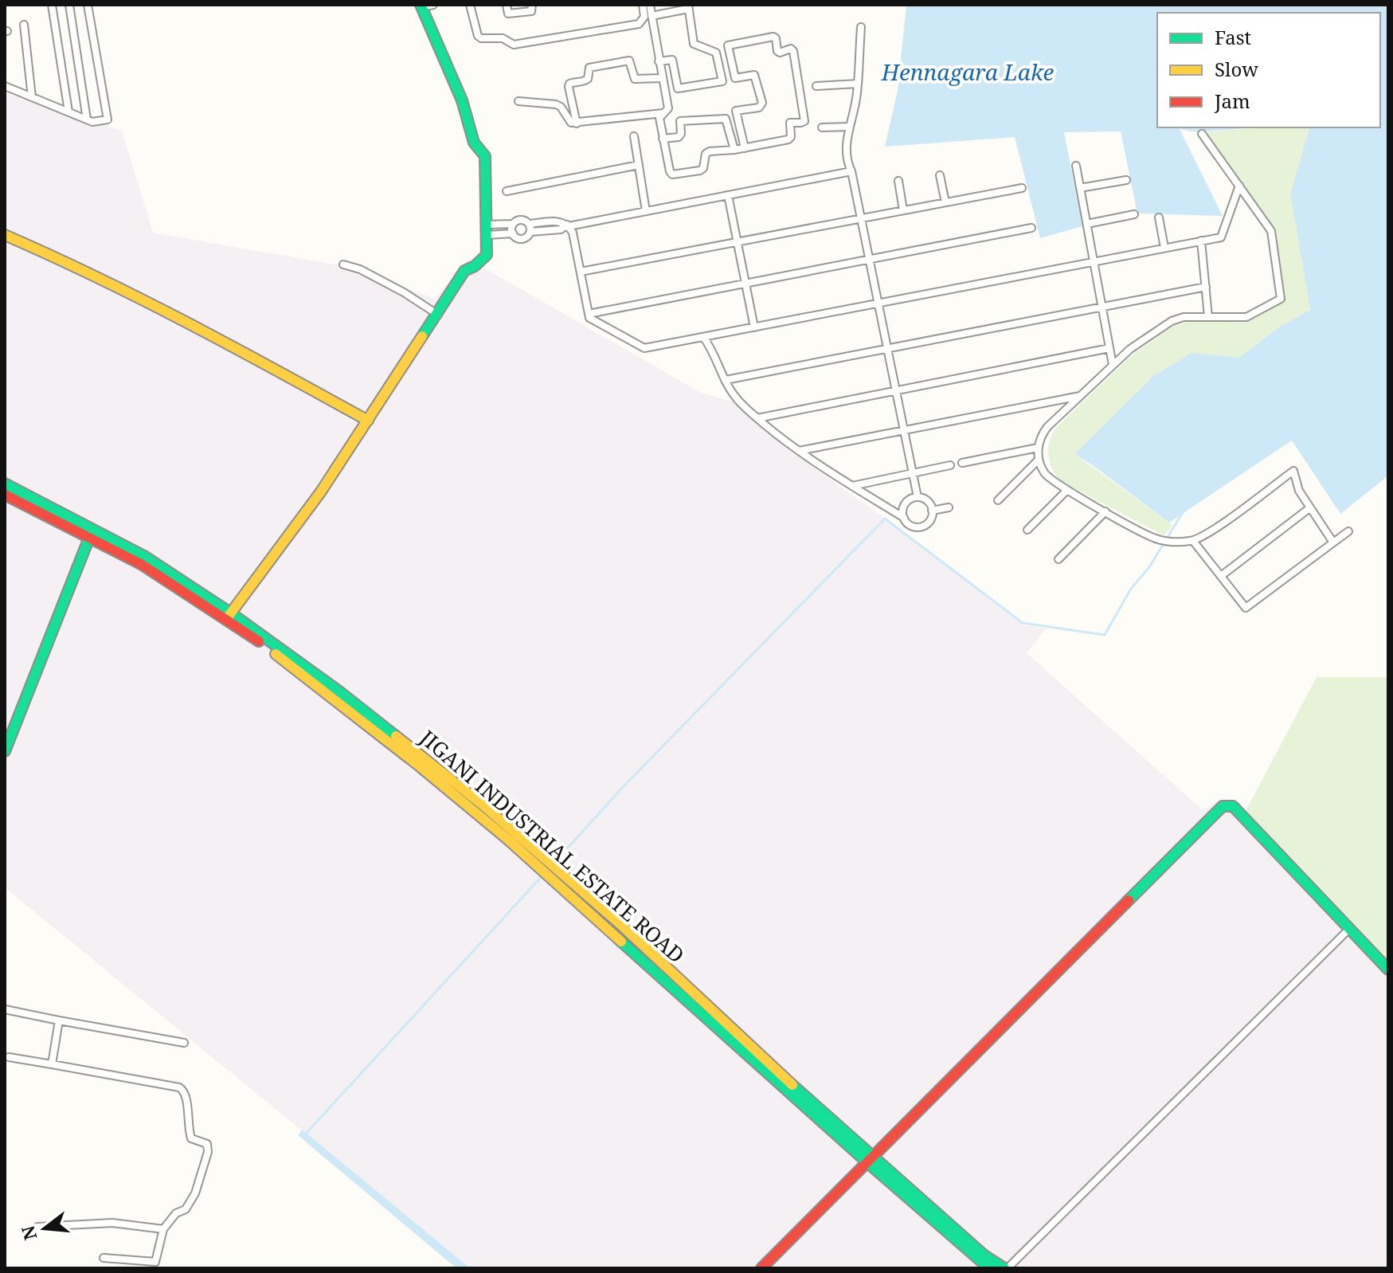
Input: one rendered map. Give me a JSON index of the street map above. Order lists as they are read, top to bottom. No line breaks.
{"streets":{"street":["JIGANI INDUSTRIAL ESTATE ROAD"]},"water":["Hennagara Lake"],"legend":["Fast","Slow","Jam"],"north":"left"}
